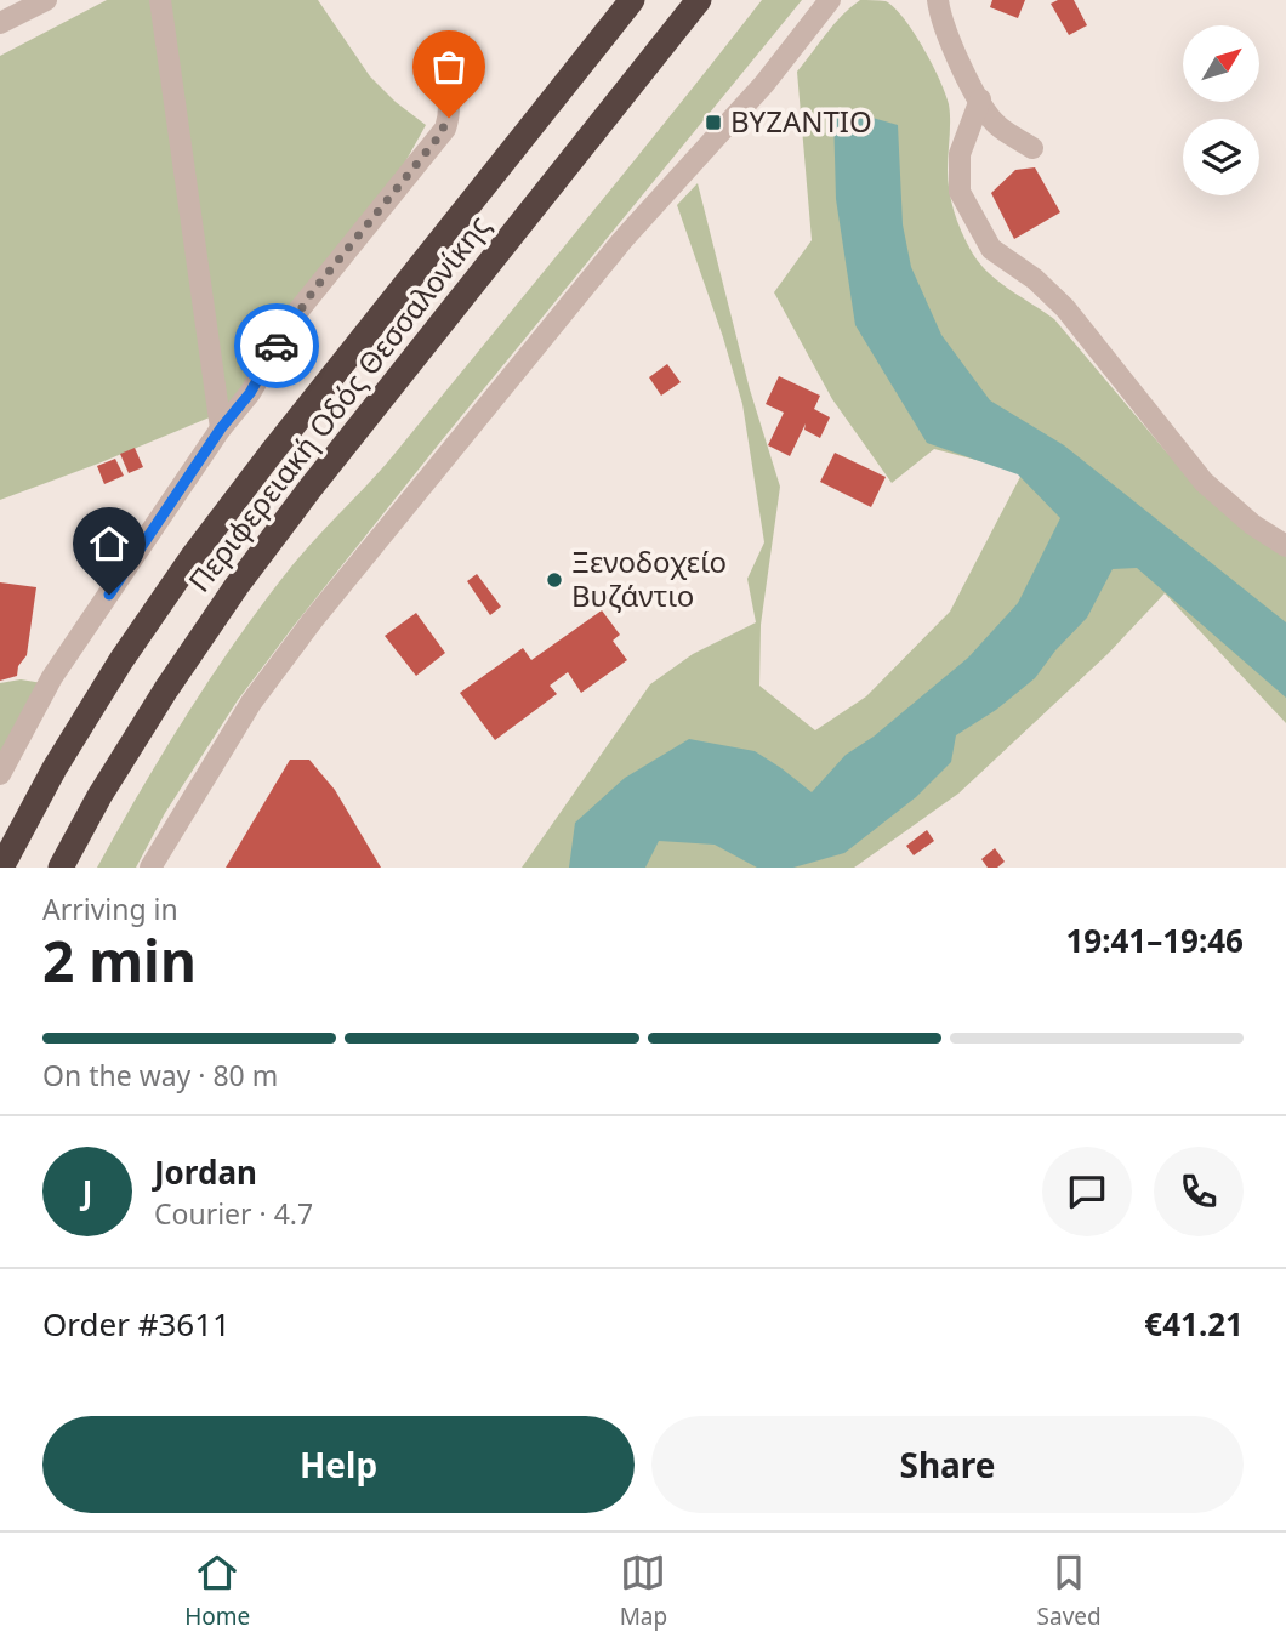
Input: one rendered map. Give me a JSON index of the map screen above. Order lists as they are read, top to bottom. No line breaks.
{"streets":{"highway":["Περιφερειακή Οδός Θεσσαλονίκης"]},"places":{"transit":["ΒΥΖΑΝΤΙΟ"],"other":["Ξενοδοχείο Βυζάντιο"]},"north":"top right","page":{"heading":["2 min","Arriving in","19:41–19:46"],"panel":["Jordan","Courier · 4.7","Order #3611","€41.21"],"bar":"On the way · 80 m","round":"J","buttons":["Help","Share"],"tabs":["Home","Map","Saved"]}}
